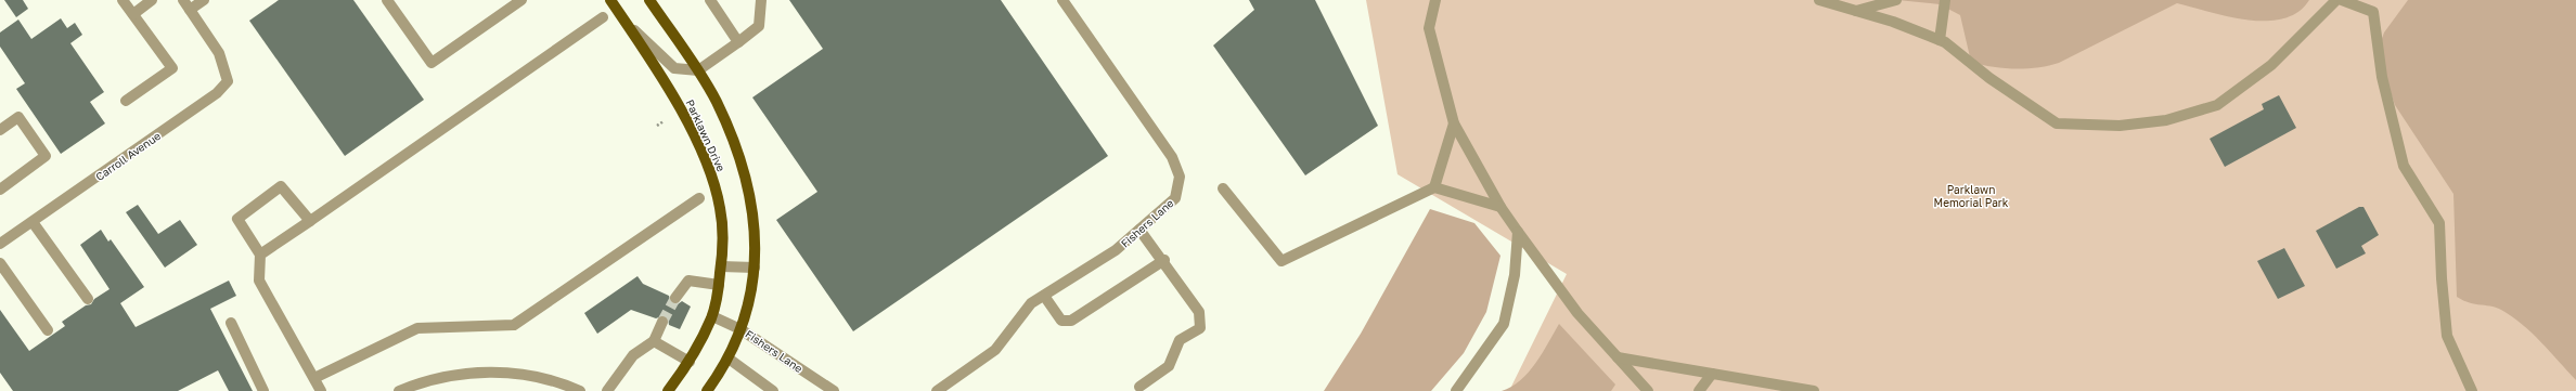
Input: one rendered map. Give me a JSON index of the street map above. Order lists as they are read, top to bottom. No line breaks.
{"streets":{"main road":["Parklawn Drive"],"street":["Carroll Avenue","Fishers Lane"]},"crossings":[["Parklawn Drive","Fishers Lane"]],"parks":["Parklawn Memorial Park"]}
